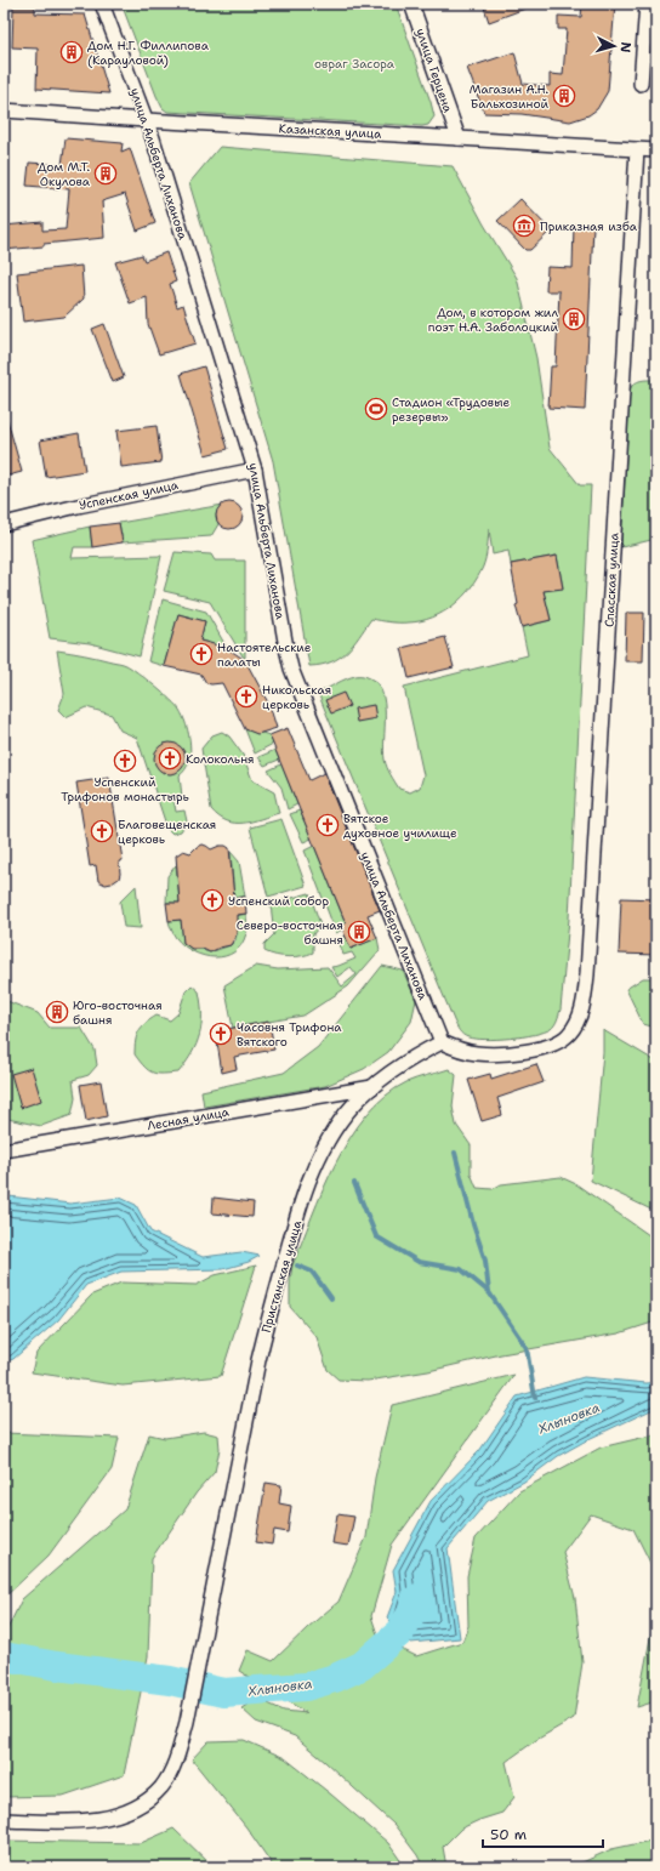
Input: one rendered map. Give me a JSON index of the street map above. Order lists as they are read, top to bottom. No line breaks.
{"streets":{"street":["улица Герцена","Казанская улица","улица Альберта Лиханова","Успенская улица","Спасская улица","Лесная улица","Пристанская улица"]},"crossings":[["улица Герцена","Казанская улица"],["Казанская улица","улица Альберта Лиханова"],["Казанская улица","Спасская улица"],["улица Альберта Лиханова","Успенская улица"],["улица Альберта Лиханова","Спасская улица"],["улица Альберта Лиханова","Пристанская улица"],["Спасская улица","Пристанская улица"],["Лесная улица","Пристанская улица"]],"water":["Хлыновка"],"parks":["овраг Засора"],"places":{"building":["Дом Н.Г. Филлипова (Карауловой)","Магазин А.Н. Бальхозиной","Дом М.Т. Окулова","Дом, в котором жил поэт Н.А. Заболоцкий","Северо-восточная башня","Юго-восточная башня"],"museum":["Приказная изба"],"sports":["Стадион «Трудовые резервы»"],"church":["Настоятельские палаты","Никольская церковь","Колокольня","Успенский Трифонов монастырь","Вятское духовное училище","Благовещенская церковь","Успенский собор","Часовня Трифона Вятского"]},"scale_bar":"50 m","north":"right"}
